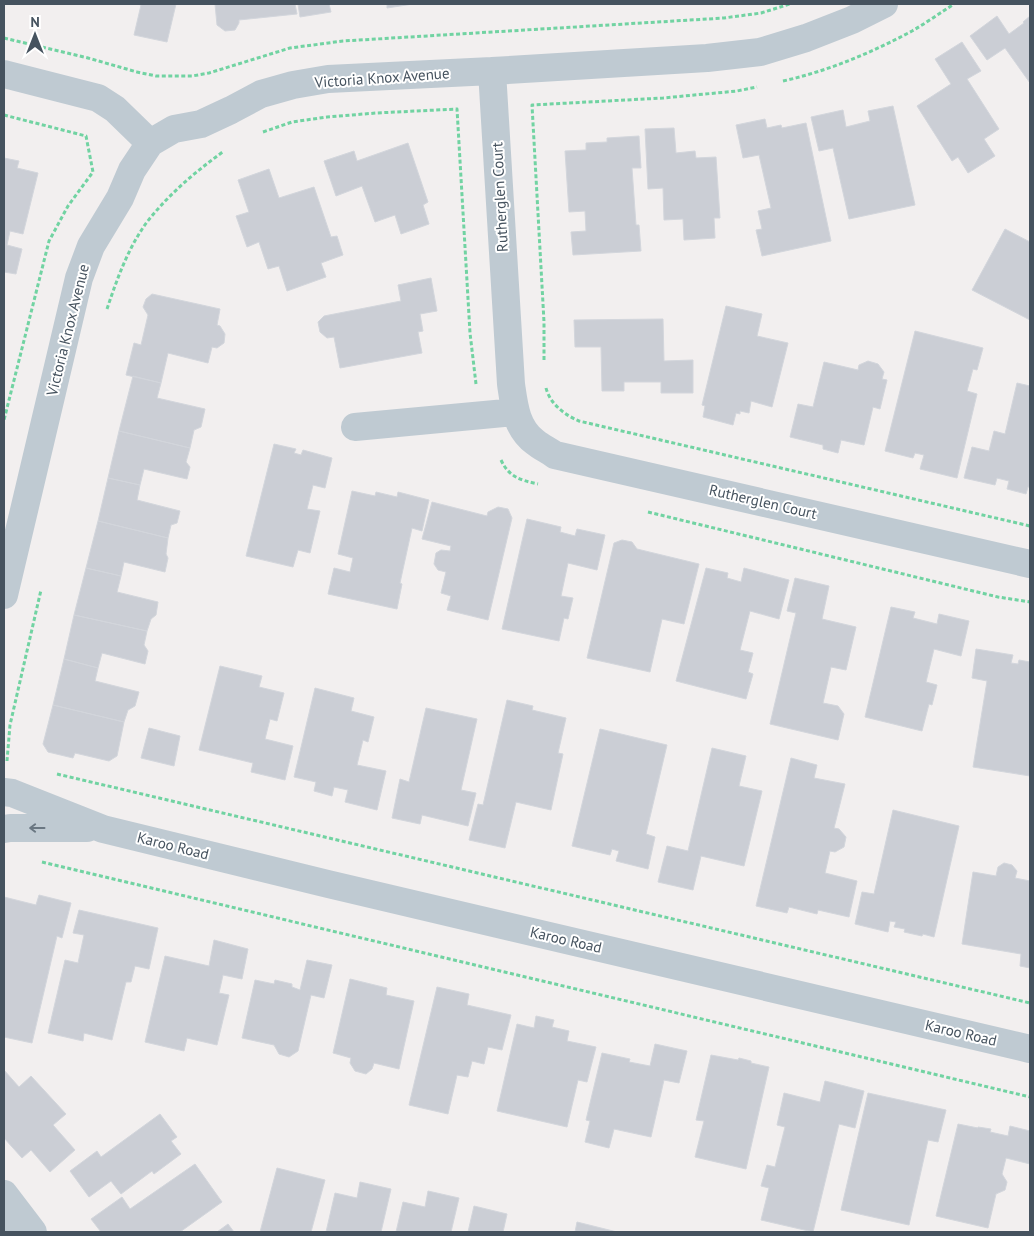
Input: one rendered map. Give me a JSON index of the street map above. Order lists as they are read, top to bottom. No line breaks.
{"streets":{"street":["Victoria Knox Avenue","Rutherglen Court","Karoo Road"]},"crossings":[["Victoria Knox Avenue","Rutherglen Court"]],"north":"top"}
